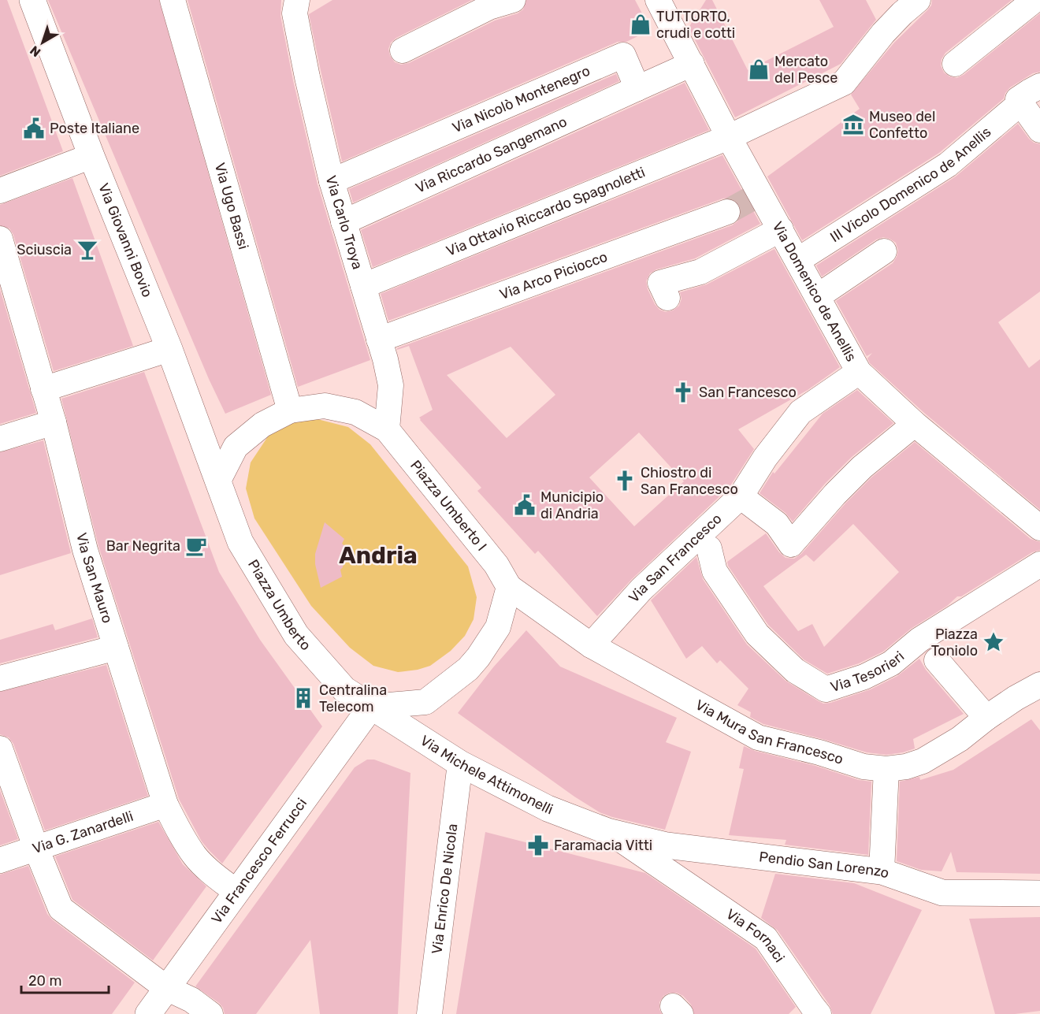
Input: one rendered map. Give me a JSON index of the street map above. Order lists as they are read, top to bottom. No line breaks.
{"streets":{"street":["Via Nicolò Montenegro","Via Riccardo Sangemano","III Vicolo Domenico de Anellis","Via Ugo Bassi","Via Ottavio Riccardo Spagnoletti","Via Carlo Troya","Via Giovanni Bovio","Via Arco Piciocco","Via Domenico de Anellis","Piazza Umberto I","Via San Francesco","Via San Mauro","Piazza Umberto","Via Tesorieri","Via Mura San Francesco","Via Michele Attimonelli","Via G. Zanardelli","Via Francesco Ferrucci","Pendio San Lorenzo","Via Enrico De Nicola","Via Fornaci"]},"crossings":[["Via Nicolò Montenegro","Via Riccardo Sangemano"],["Via Nicolò Montenegro","Via Carlo Troya"],["Via Riccardo Sangemano","Via Carlo Troya"],["III Vicolo Domenico de Anellis","Via Domenico de Anellis"],["Via Ugo Bassi","Piazza Umberto I"],["Via Ottavio Riccardo Spagnoletti","Via Carlo Troya"],["Via Ottavio Riccardo Spagnoletti","Via Domenico de Anellis"],["Via Carlo Troya","Via Arco Piciocco"],["Via Carlo Troya","Piazza Umberto I"],["Via Giovanni Bovio","Piazza Umberto I"],["Via Giovanni Bovio","Piazza Umberto"],["Via Domenico de Anellis","Via San Francesco"],["Piazza Umberto I","Piazza Umberto"],["Piazza Umberto I","Via Mura San Francesco"],["Via San Francesco","Via Mura San Francesco"],["Via San Mauro","Via G. Zanardelli"],["Via San Mauro","Via Francesco Ferrucci"],["Piazza Umberto","Via Michele Attimonelli"],["Piazza Umberto","Via Francesco Ferrucci"],["Via Michele Attimonelli","Via Francesco Ferrucci"],["Via Michele Attimonelli","Pendio San Lorenzo"],["Via Michele Attimonelli","Via Enrico De Nicola"],["Via Michele Attimonelli","Via Fornaci"],["Pendio San Lorenzo","Via Fornaci"]],"districts":["Andria"],"places":{"shop":["TUTTORTO, crudi e cotti","Mercato del Pesce"],"museum":["Museo del Confetto"],"public building":["Poste Italiane","Municipio di Andria"],"bar":["Sciuscia"],"church":["San Francesco","Chiostro di San Francesco"],"cafe":["Bar Negrita"],"place":["Piazza Toniolo"],"building":["Centralina Telecom"],"pharmacy":["Faramacia Vitti"]},"scale_bar":"20 m","north":"bottom left"}
